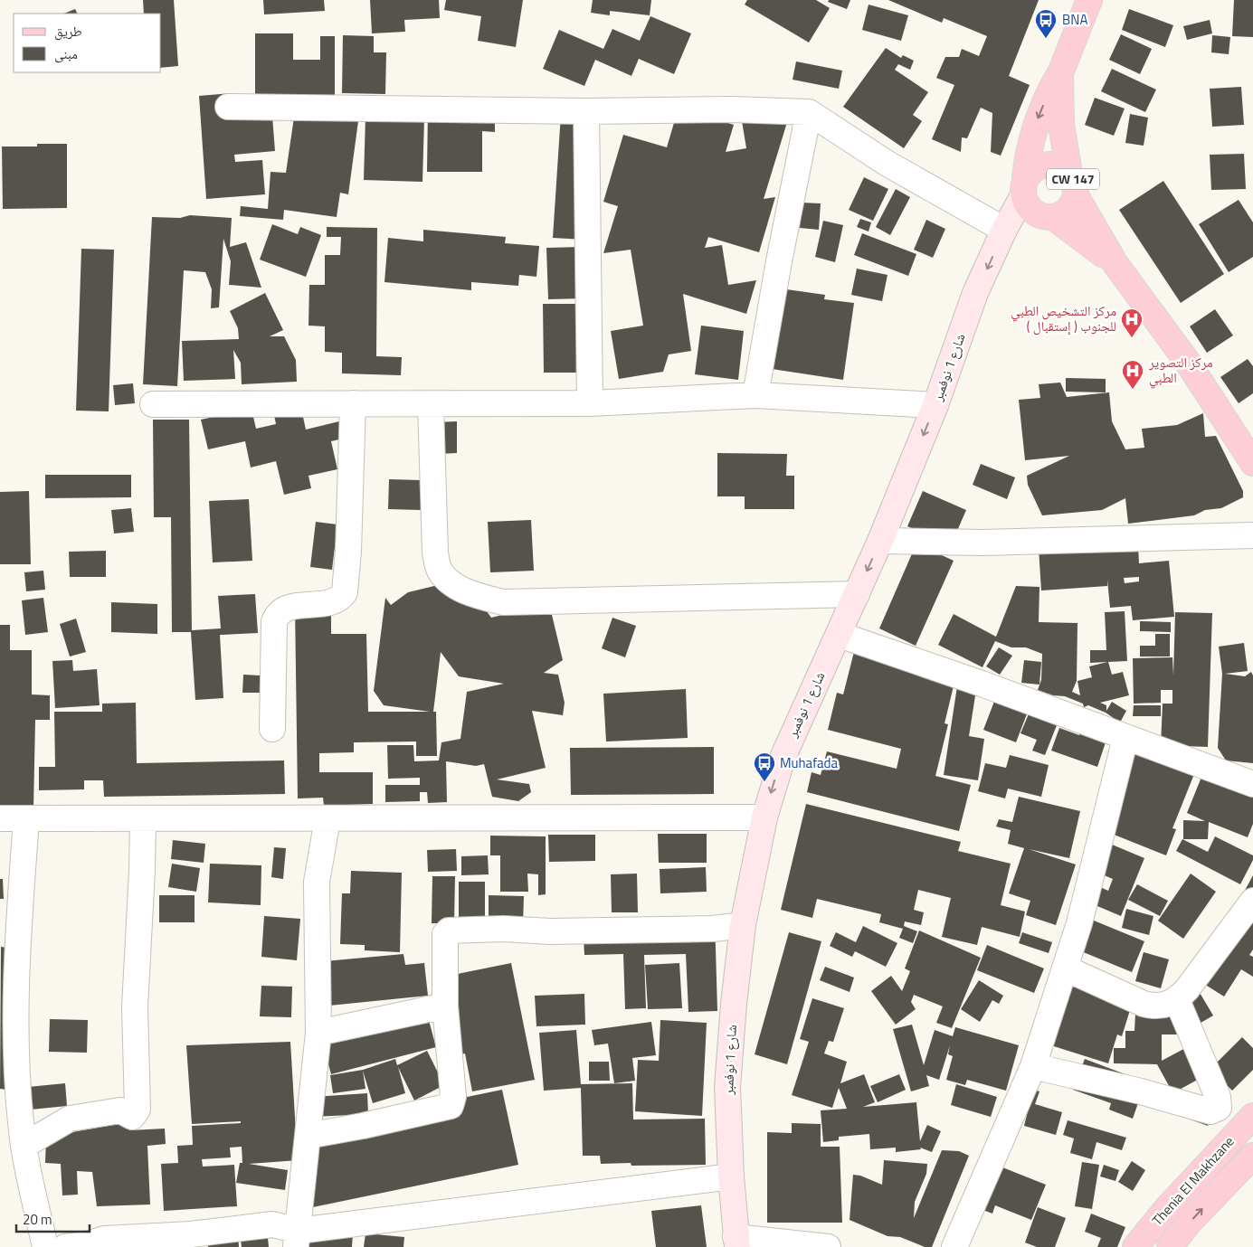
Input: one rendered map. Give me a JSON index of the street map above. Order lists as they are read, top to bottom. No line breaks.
{"streets":{"main road":["CW 147","شارع 1 نوفمبر","Thenia El Makhzane"]},"crossings":[["CW 147","شارع 1 نوفمبر"]],"one_way":["شارع 1 نوفمبر"],"places":{"bus stop":["BNA","Muhafada"],"hospital":["مركز التشخيص الطبي للجنوب ( إستقبال )","مركز التصوير الطبي"]},"legend":["طريق","مبنى"],"scale_bar":"20 m"}
